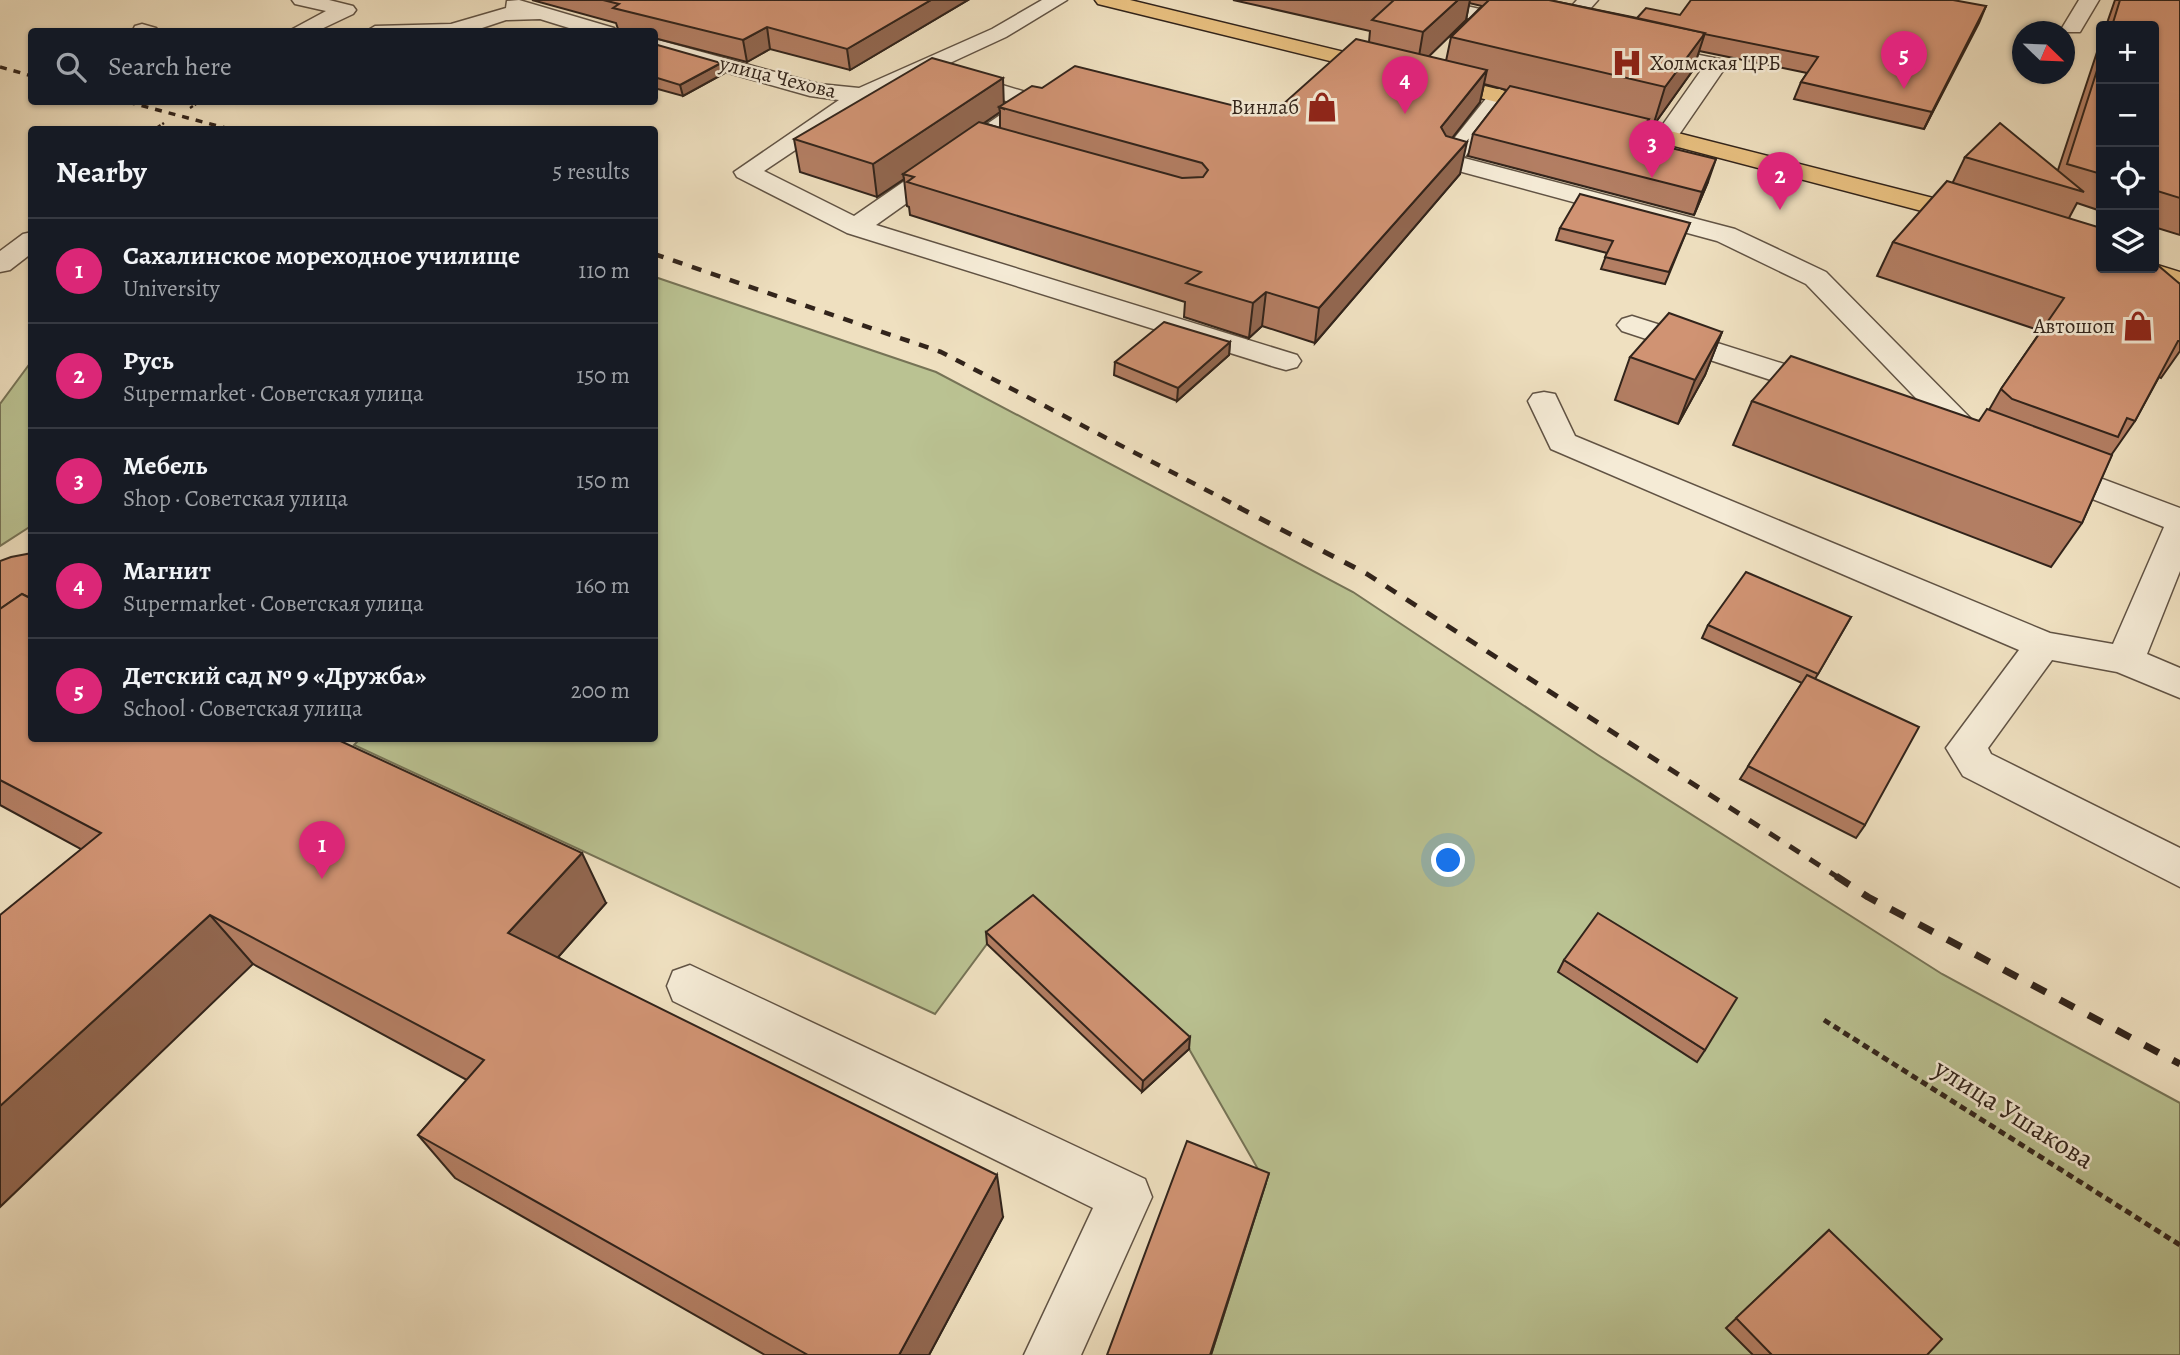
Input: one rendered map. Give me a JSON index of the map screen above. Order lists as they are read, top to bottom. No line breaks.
{"streets":{"street":["улица Чехова"],"path":["улица Ушакова"]},"places":{"hospital":["Холмская ЦРБ"],"shop":["Винлаб","Автошоп"]},"north":"bottom right","page":{"map_buttons":["+","−"],"search":"Search here","pins":["5","4","3","2","1"],"heading":["Nearby","5 results"],"list":[{"mark":"1","name":"Сахалинское мореходное училище","note":"University","value":"110 m"},{"mark":"2","name":"Русь","note":"Supermarket · Советская улица","value":"150 m"},{"mark":"3","name":"Мебель","note":"Shop · Советская улица","value":"150 m"},{"mark":"4","name":"Магнит","note":"Supermarket · Советская улица","value":"160 m"},{"mark":"5","name":"Детский сад № 9 «Дружба»","note":"School · Советская улица","value":"200 m"}]}}
